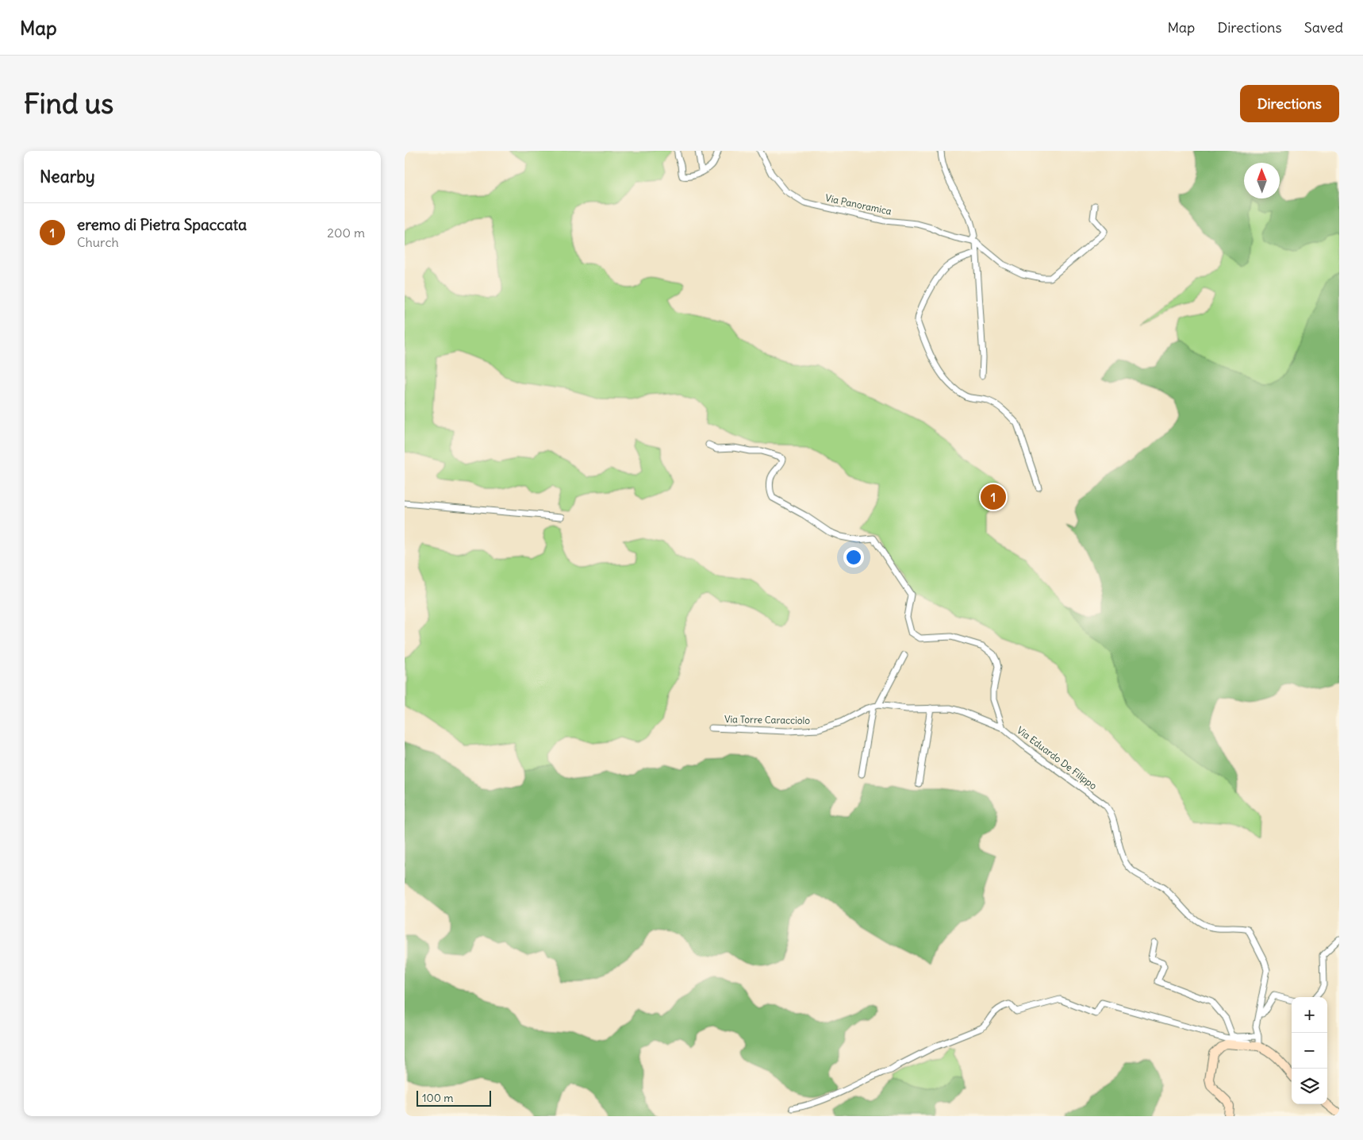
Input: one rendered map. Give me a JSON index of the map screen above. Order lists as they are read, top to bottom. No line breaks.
{"streets":{"street":["Via Panoramica","Via Torre Caracciolo","Via Eduardo De Filippo"]},"scale_bar":"100 m","north":"top","page":{"header":"Map","nav":["Map","Directions","Saved"],"buttons":"Directions","title":"Find us","heading":"Nearby","list":[{"mark":"1","name":"eremo di Pietra Spaccata","note":"Church","value":"200 m"}],"pins":"1","map_buttons":["+","−"],"scale":"100 m"}}
